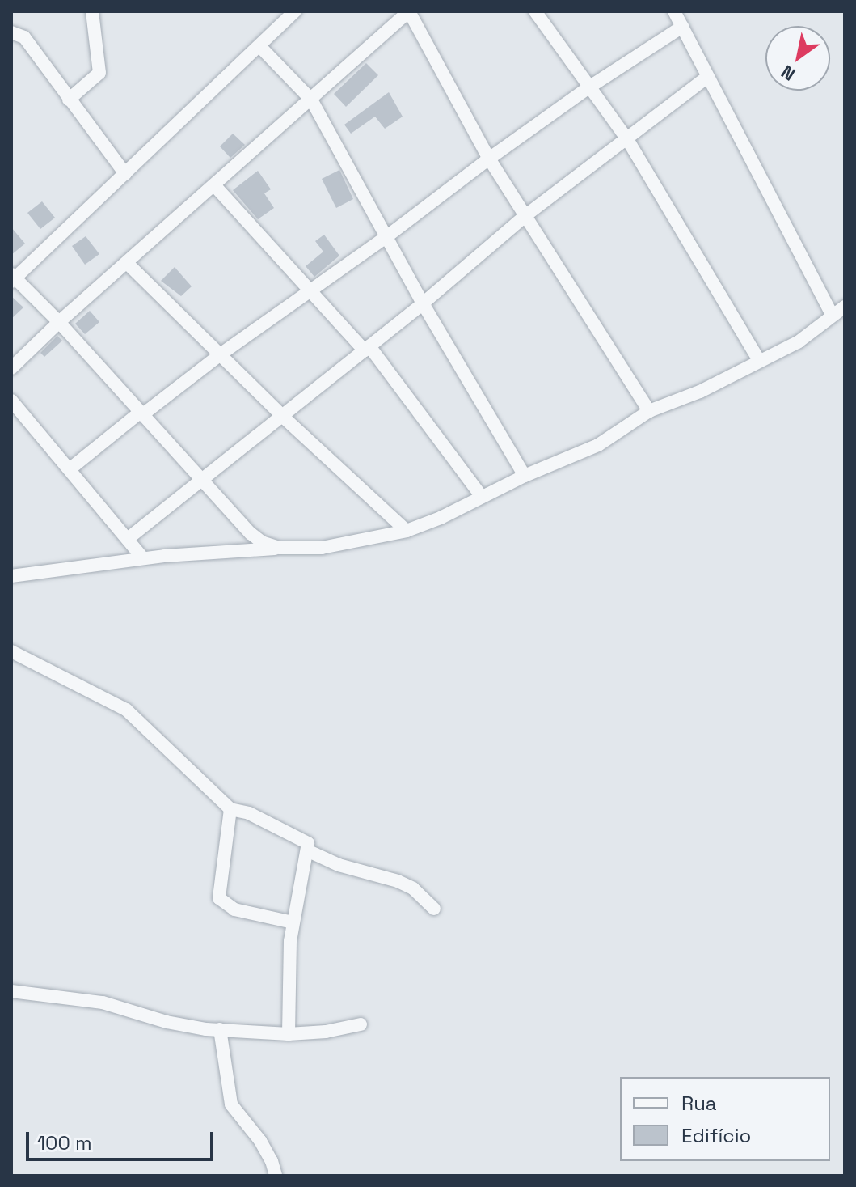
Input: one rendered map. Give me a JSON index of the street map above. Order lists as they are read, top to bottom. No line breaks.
{"legend":["Rua","Edifício"],"scale_bar":"100 m","north":"bottom left"}
